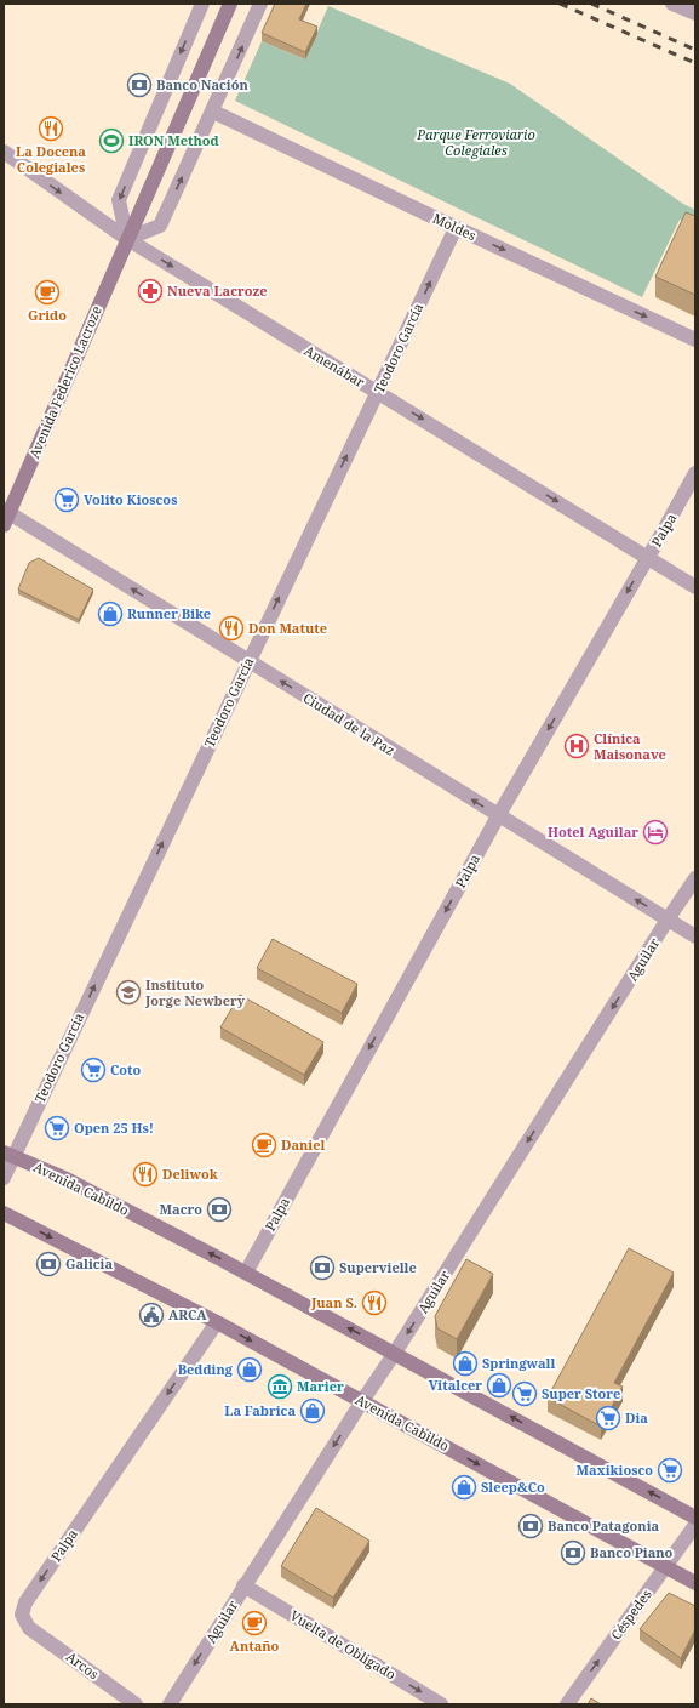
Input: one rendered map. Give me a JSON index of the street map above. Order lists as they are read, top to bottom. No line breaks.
{"streets":{"main road":["Avenida Federico Lacroze","Avenida Cabildo"],"street":["Moldes","Teodoro García","Amenábar","Palpa","Ciudad de la Paz","Aguilar","Céspedes","Vuelta de Obligado","Arcos"]},"crossings":[["Moldes","Teodoro García"],["Teodoro García","Amenábar"],["Teodoro García","Ciudad de la Paz"],["Teodoro García","Avenida Cabildo"],["Amenábar","Avenida Federico Lacroze"],["Amenábar","Palpa"],["Avenida Federico Lacroze","Ciudad de la Paz"],["Palpa","Ciudad de la Paz"],["Palpa","Avenida Cabildo"],["Palpa","Arcos"],["Ciudad de la Paz","Aguilar"],["Aguilar","Avenida Cabildo"],["Aguilar","Vuelta de Obligado"],["Avenida Cabildo","Céspedes"]],"one_way":["Moldes","Teodoro García","Amenábar","Palpa","Ciudad de la Paz","Aguilar","Céspedes","Vuelta de Obligado"],"parks":["Parque Ferroviario Colegiales"],"places":{"bank":["Banco Nación","Macro","Galicia","Supervielle","Banco Patagonia","Banco Piano"],"restaurant":["La Docena Colegiales","Don Matute","Deliwok","Juan S."],"sports":["IRON Method"],"pharmacy":["Nueva Lacroze"],"cafe":["Grido","Daniel","Antaño"],"supermarket":["Volito Kioscos","Coto","Open 25 Hs!","Super Store","Dia","Maxikiosco"],"shop":["Runner Bike","Springwall","Bedding","Vitalcer","La Fabrica","Sleep&Co"],"hospital":["Clínica Maisonave"],"hotel":["Hotel Aguilar"],"school or university":["Instituto Jorge Newbery"],"public building":["ARCA"],"museum":["Marier"]}}
